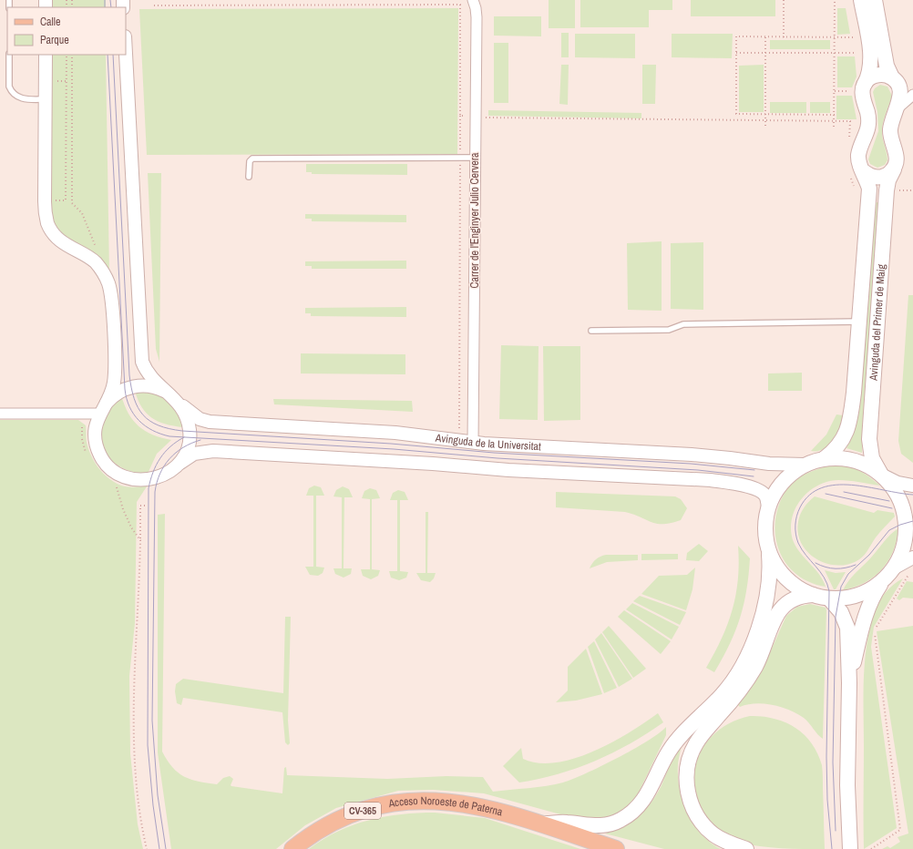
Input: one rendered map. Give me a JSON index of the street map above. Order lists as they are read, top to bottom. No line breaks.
{"streets":{"main road":["Avinguda del Primer de Maig","Acceso Noroeste de Paterna","CV-365"],"street":["Carrer de l'Enginyer Julio Cervera","Avinguda de la Universitat"]},"crossings":[["Carrer de l'Enginyer Julio Cervera","Avinguda de la Universitat"],["Acceso Noroeste de Paterna","CV-365"]],"legend":["Calle","Parque"]}
